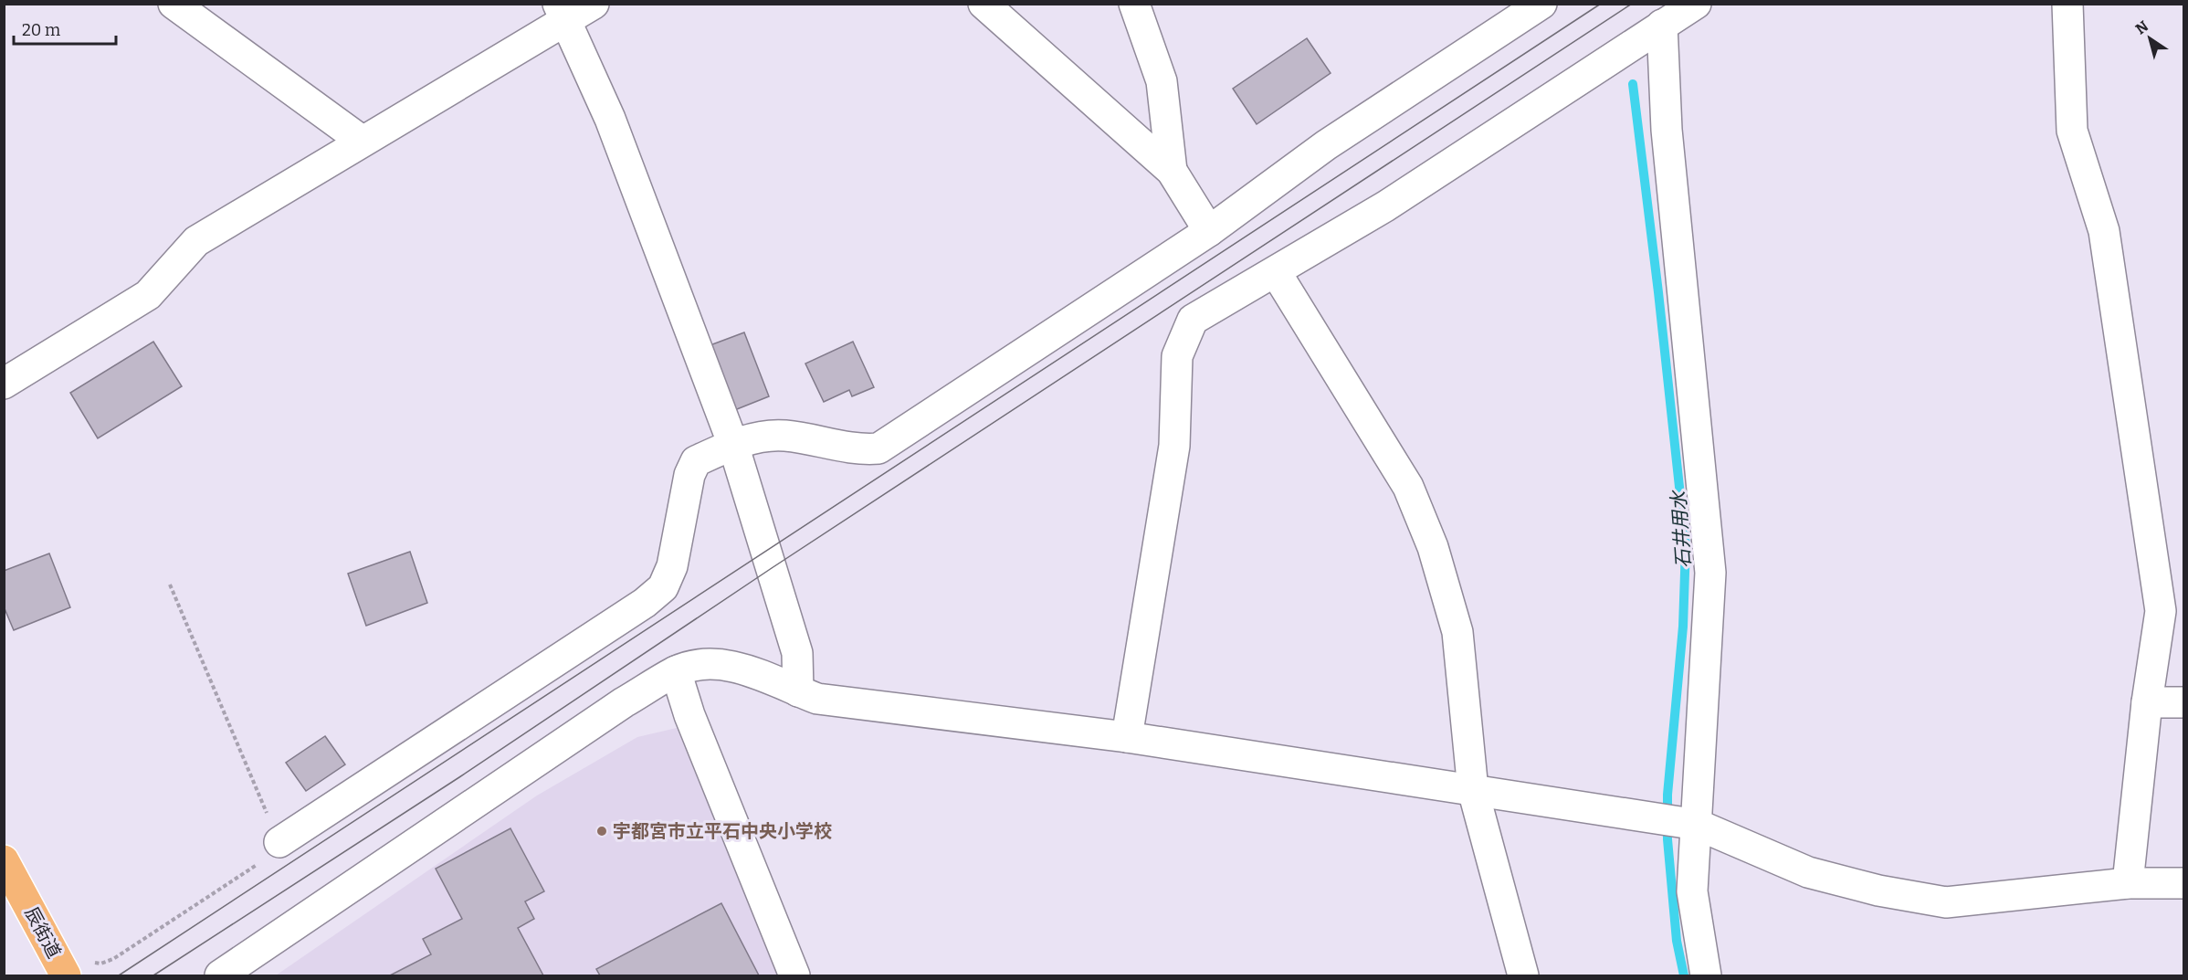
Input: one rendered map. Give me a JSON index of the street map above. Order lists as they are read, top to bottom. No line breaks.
{"streets":{"main road":["辰街道"]},"water":["石井用水"],"places":["宇都宮市立平石中央小学校"],"scale_bar":"20 m","north":"top left"}
